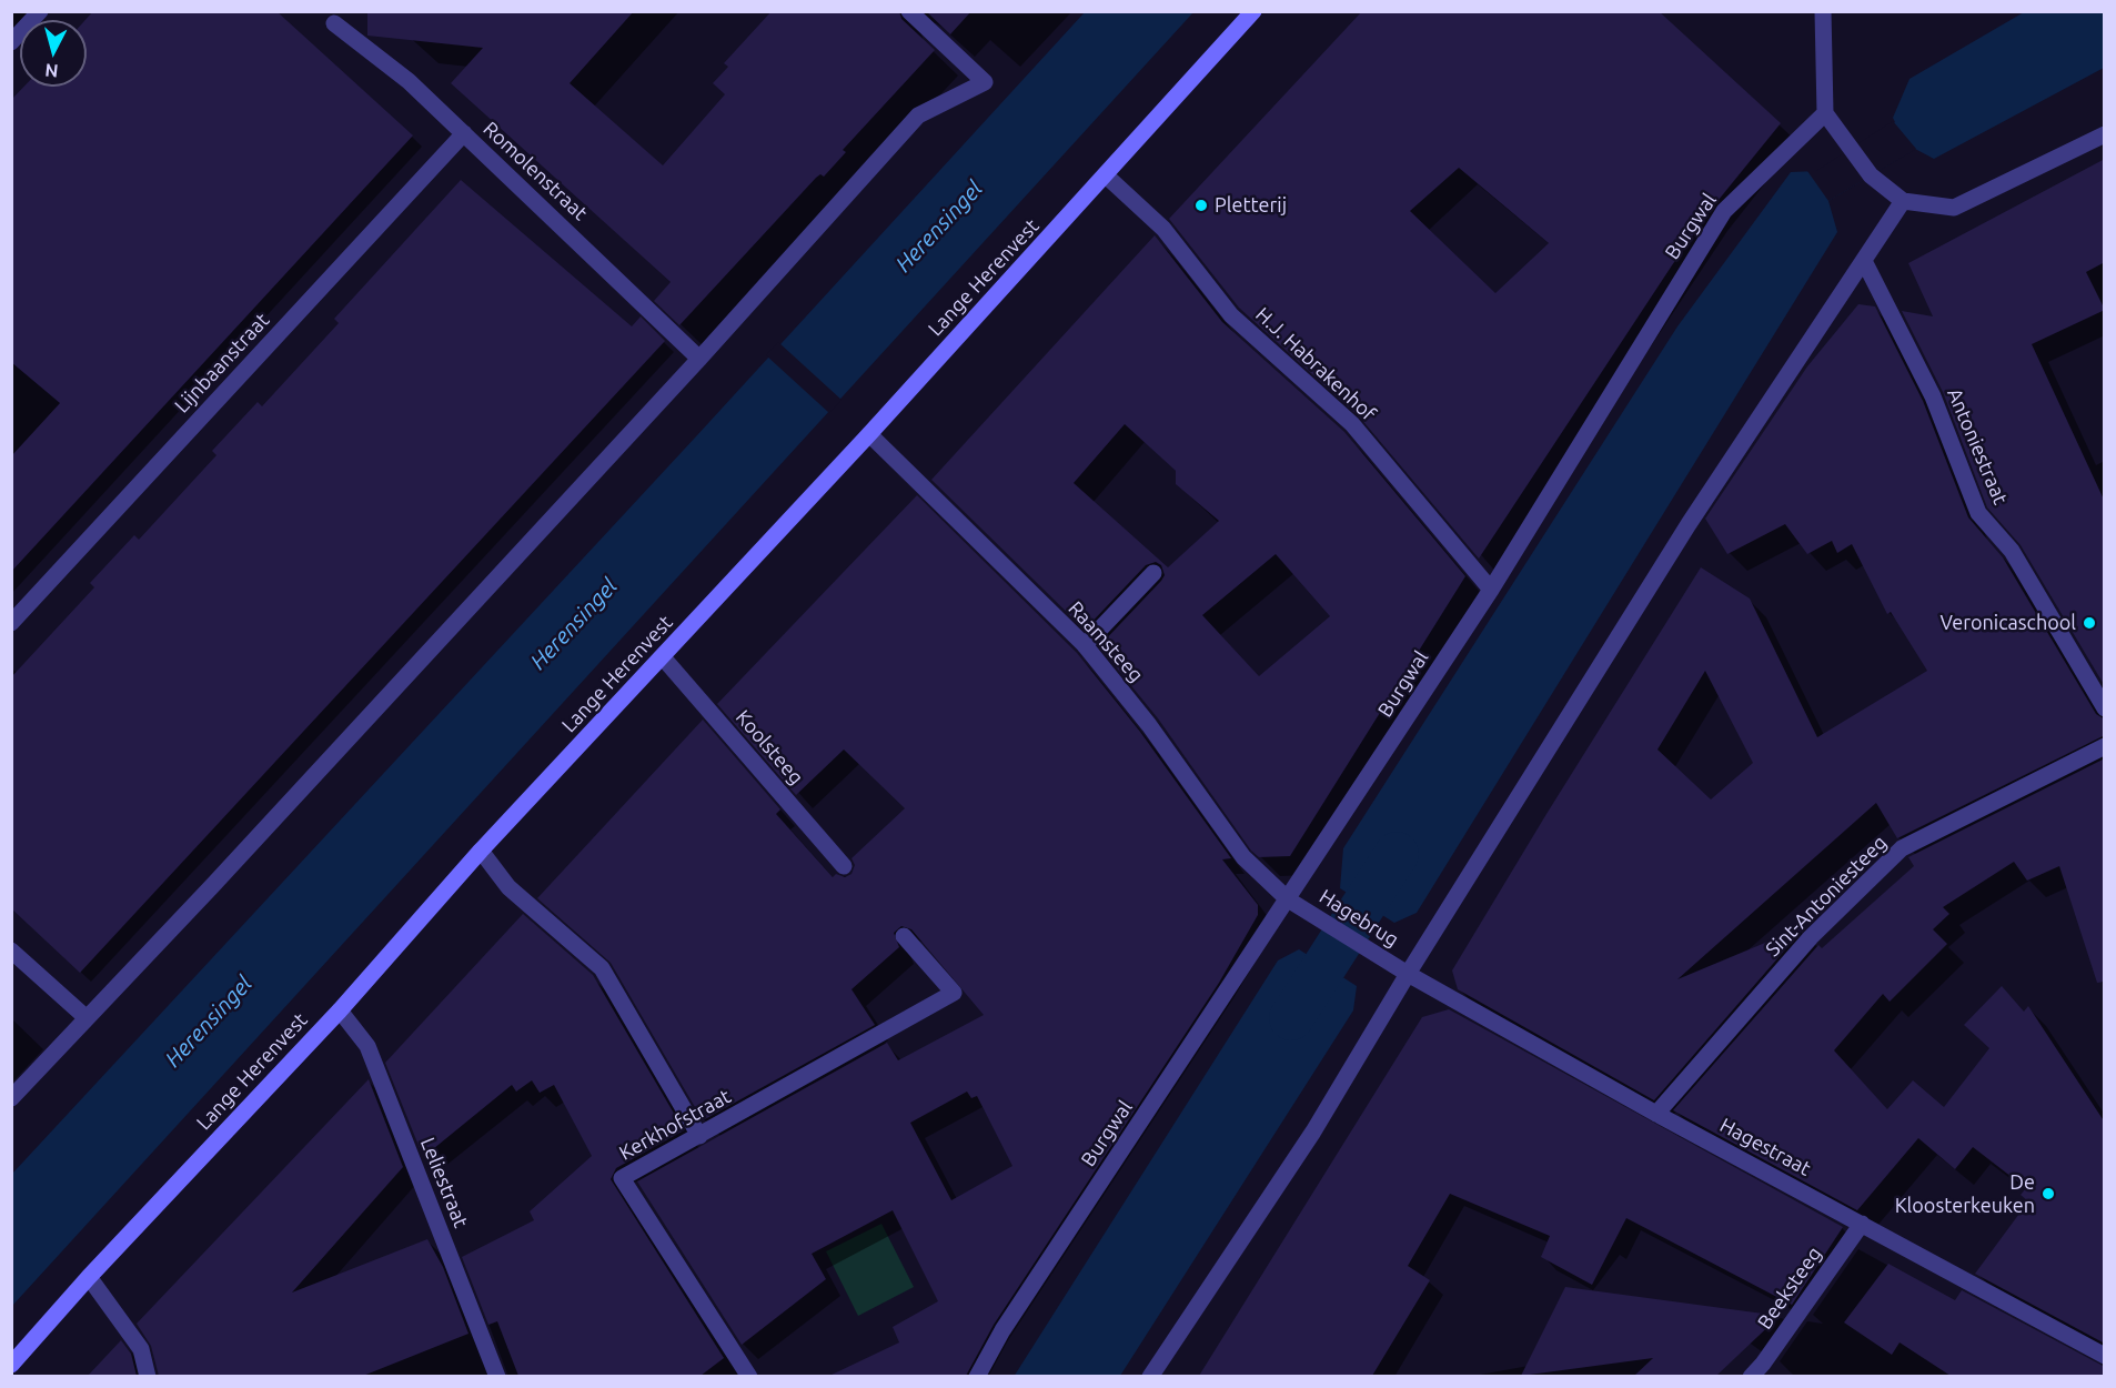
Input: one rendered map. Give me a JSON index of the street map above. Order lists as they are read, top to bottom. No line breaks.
{"streets":{"main road":["Lange Herenvest"],"street":["Romolenstraat","Burgwal","Lijnbaanstraat","H.J. Habrakenhof","Antoniestraat","Raamsteeg","Koolsteeg","Sint-Antoniesteeg","Hagebrug","Kerkhofstraat","Hagestraat","Leliestraat","Beeksteeg"]},"crossings":[["Romolenstraat","Lijnbaanstraat"],["Burgwal","H.J. Habrakenhof"],["Burgwal","Raamsteeg"],["Burgwal","Hagebrug"],["Lange Herenvest","H.J. Habrakenhof"],["Lange Herenvest","Raamsteeg"],["Lange Herenvest","Koolsteeg"],["Lange Herenvest","Leliestraat"],["Raamsteeg","Hagebrug"],["Sint-Antoniesteeg","Hagestraat"],["Hagebrug","Hagestraat"],["Hagestraat","Beeksteeg"]],"water":["Herensingel"],"places":["Pletterij","Veronicaschool","De Kloosterkeuken"],"north":"bottom"}
